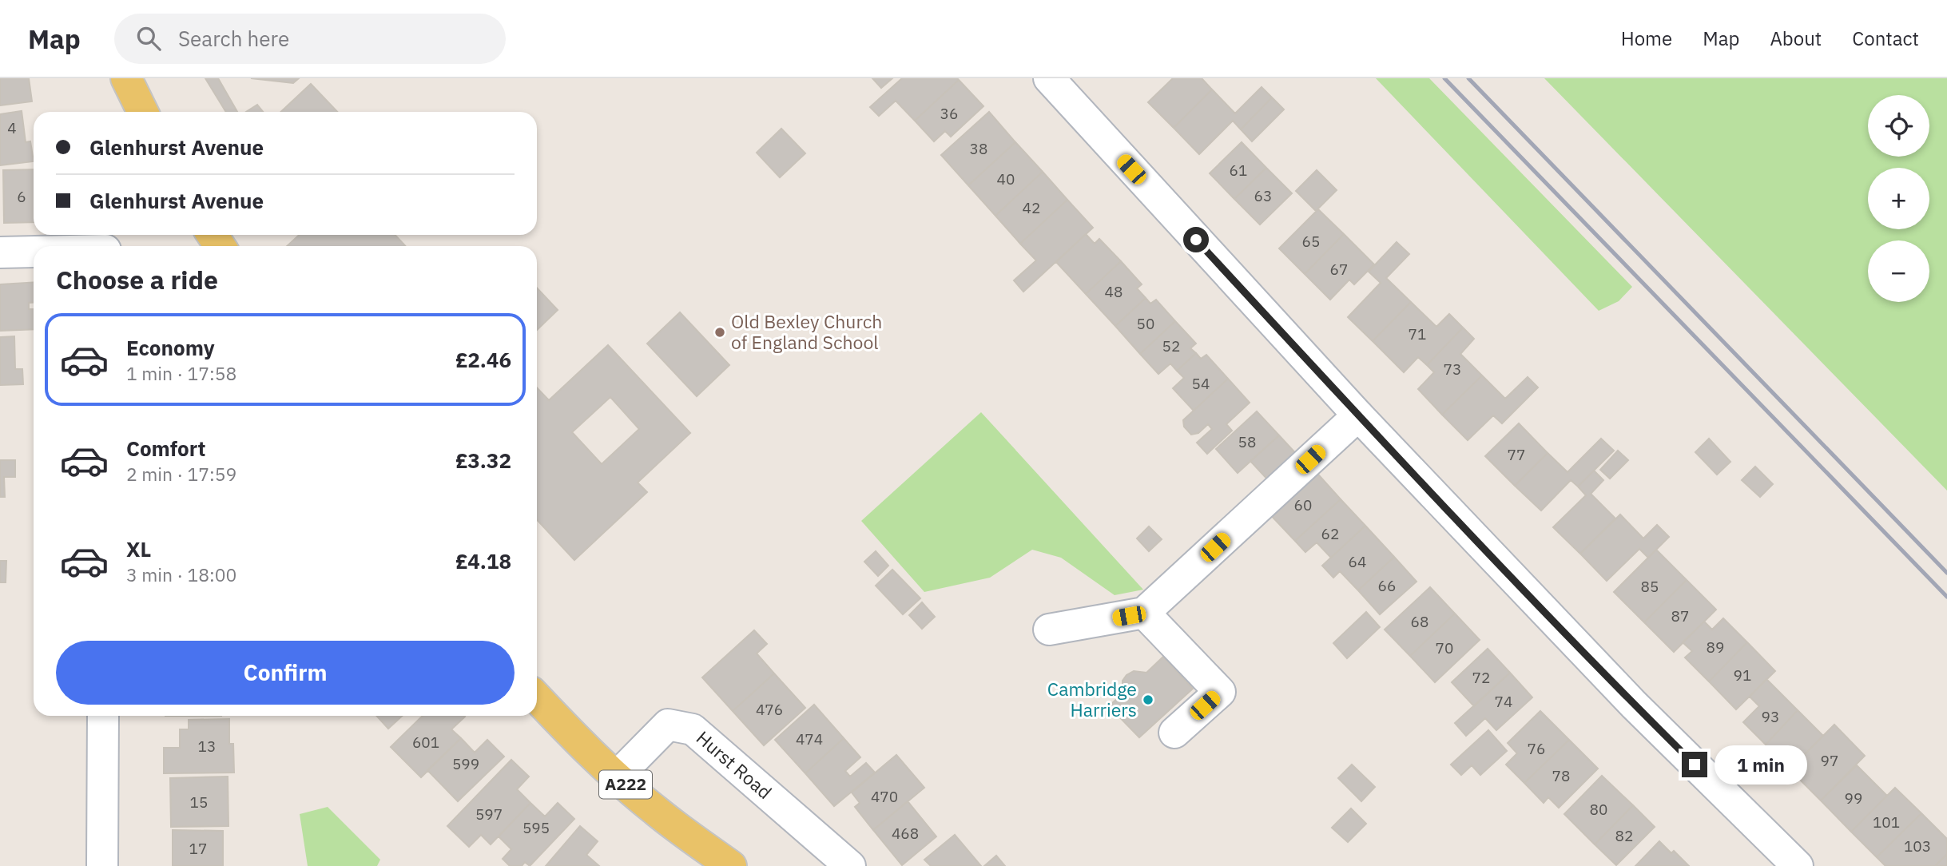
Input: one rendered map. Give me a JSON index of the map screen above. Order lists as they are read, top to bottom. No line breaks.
{"streets":{"main road":["A222"],"street":["Hurst Road"]},"crossings":[["Hurst Road","A222"]],"places":["Old Bexley Church of England School","Cambridge Harriers"],"house_numbers":["36","4","38","61","40","63","6","42","65","67","48","50","71","52","73","54","58","77","60","62","64","66","85","87","68","89","70","91","72","74","476","93","474","601","13","76","97","599","78","470","99","15","80","597","101","595","468","82","103","17"],"page":{"header":"Map","search":"Search here","nav":["Home","Map","About","Contact"],"map_buttons":["+","−"],"banner":["Glenhurst Avenue","Glenhurst Avenue"],"heading":"Choose a ride","list":[{"name":"Economy","note":"1 min · 17:58","value":"£2.46"},{"name":"Comfort","note":"2 min · 17:59","value":"£3.32"},{"name":"XL","note":"3 min · 18:00","value":"£4.18"}],"buttons":"Confirm","bubble":"1 min"}}
